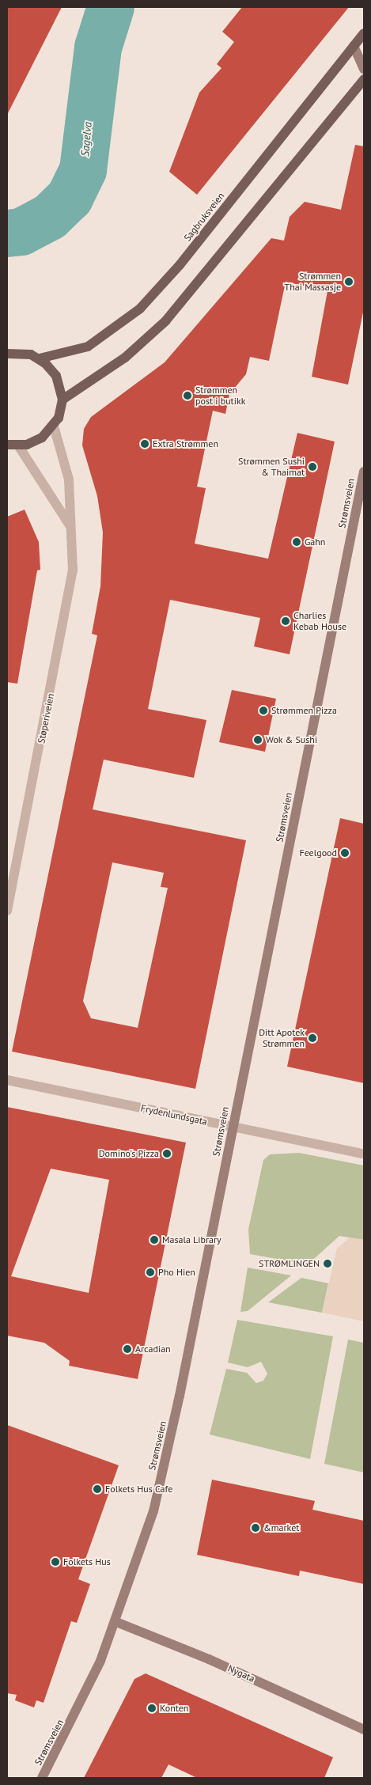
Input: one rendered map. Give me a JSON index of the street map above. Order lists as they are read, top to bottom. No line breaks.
{"streets":{"main road":["Sagbruksveien","Strømsveien","Nygata"],"street":["Støperiveien","Frydenlundsgata"]},"crossings":[["Strømsveien","Frydenlundsgata"],["Strømsveien","Nygata"]],"water":["Sagelva"],"places":["Strømmen Thai Massasje","Strømmen post i butikk","Extra Strømmen","Strømmen Sushi & Thaimat","Gahn","Charlies Kebab House","Strømmen Pizza","Wok & Sushi","Feelgood","Ditt Apotek Strømmen","Domino's Pizza","Masala Library","STRØMLINGEN","Pho Hien","Arcadian","Folkets Hus Cafe","&market","Folkets Hus","Konten"]}
